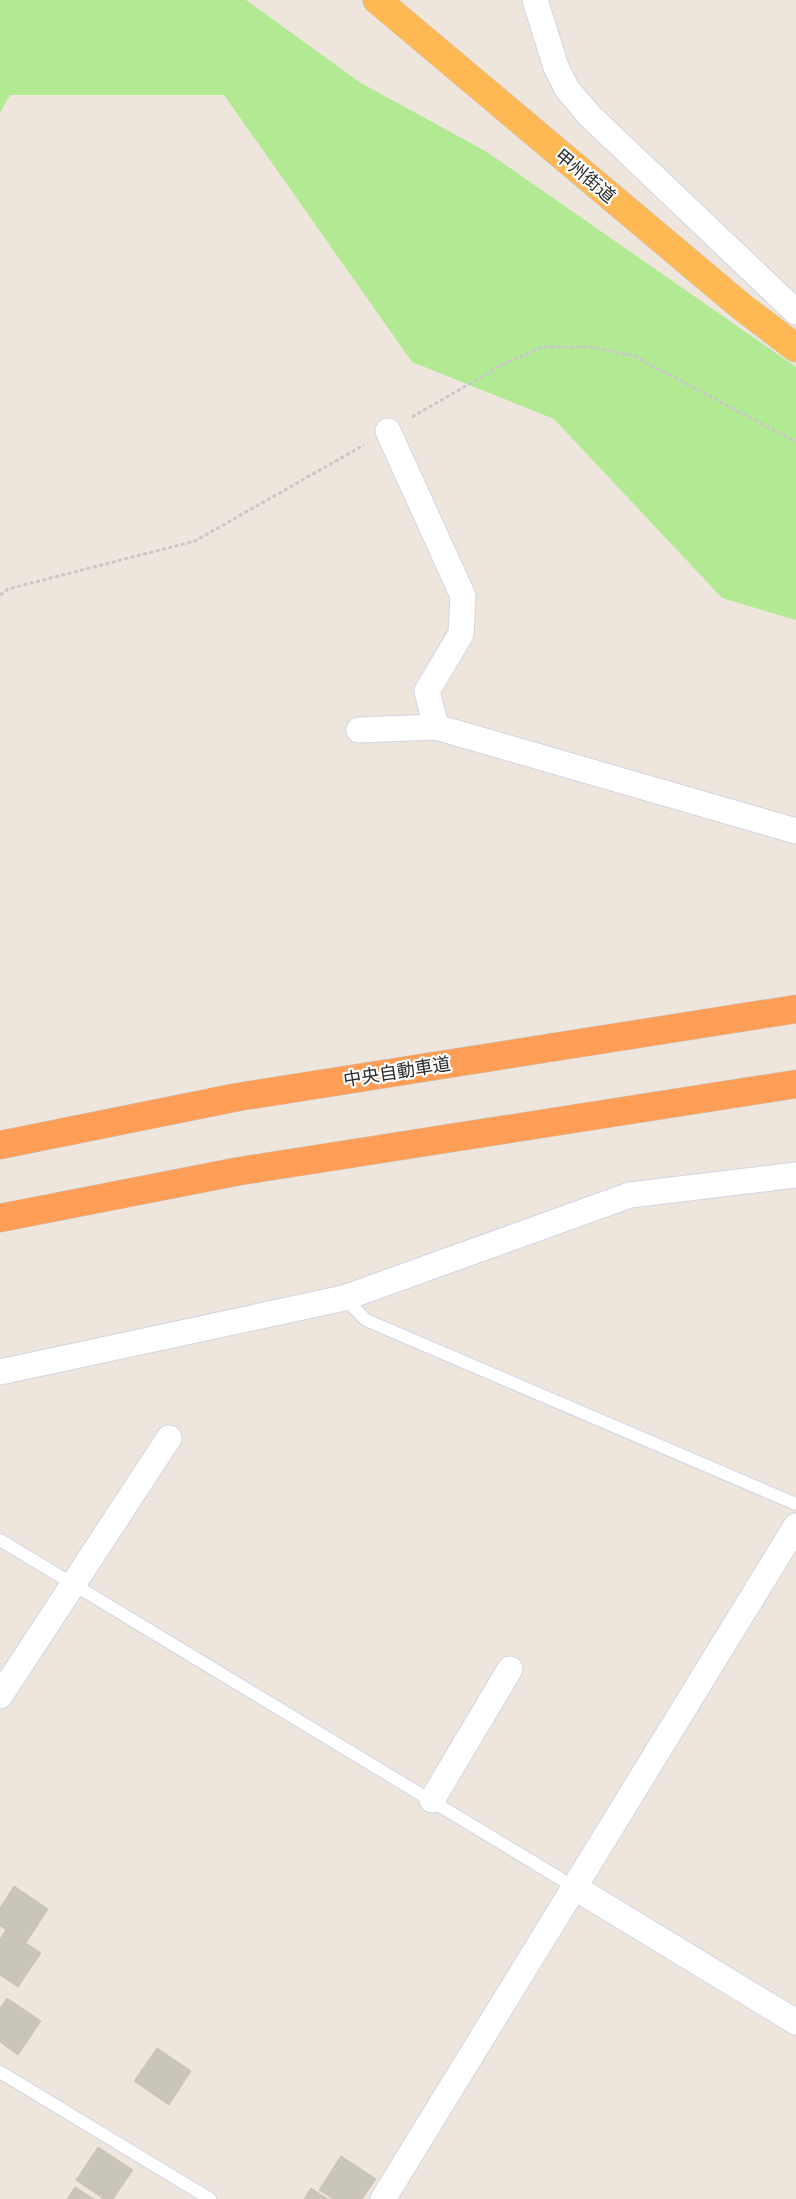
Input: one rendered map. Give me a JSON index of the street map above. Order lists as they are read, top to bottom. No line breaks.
{"streets":{"highway":["甲州街道","中央自動車道"]}}
